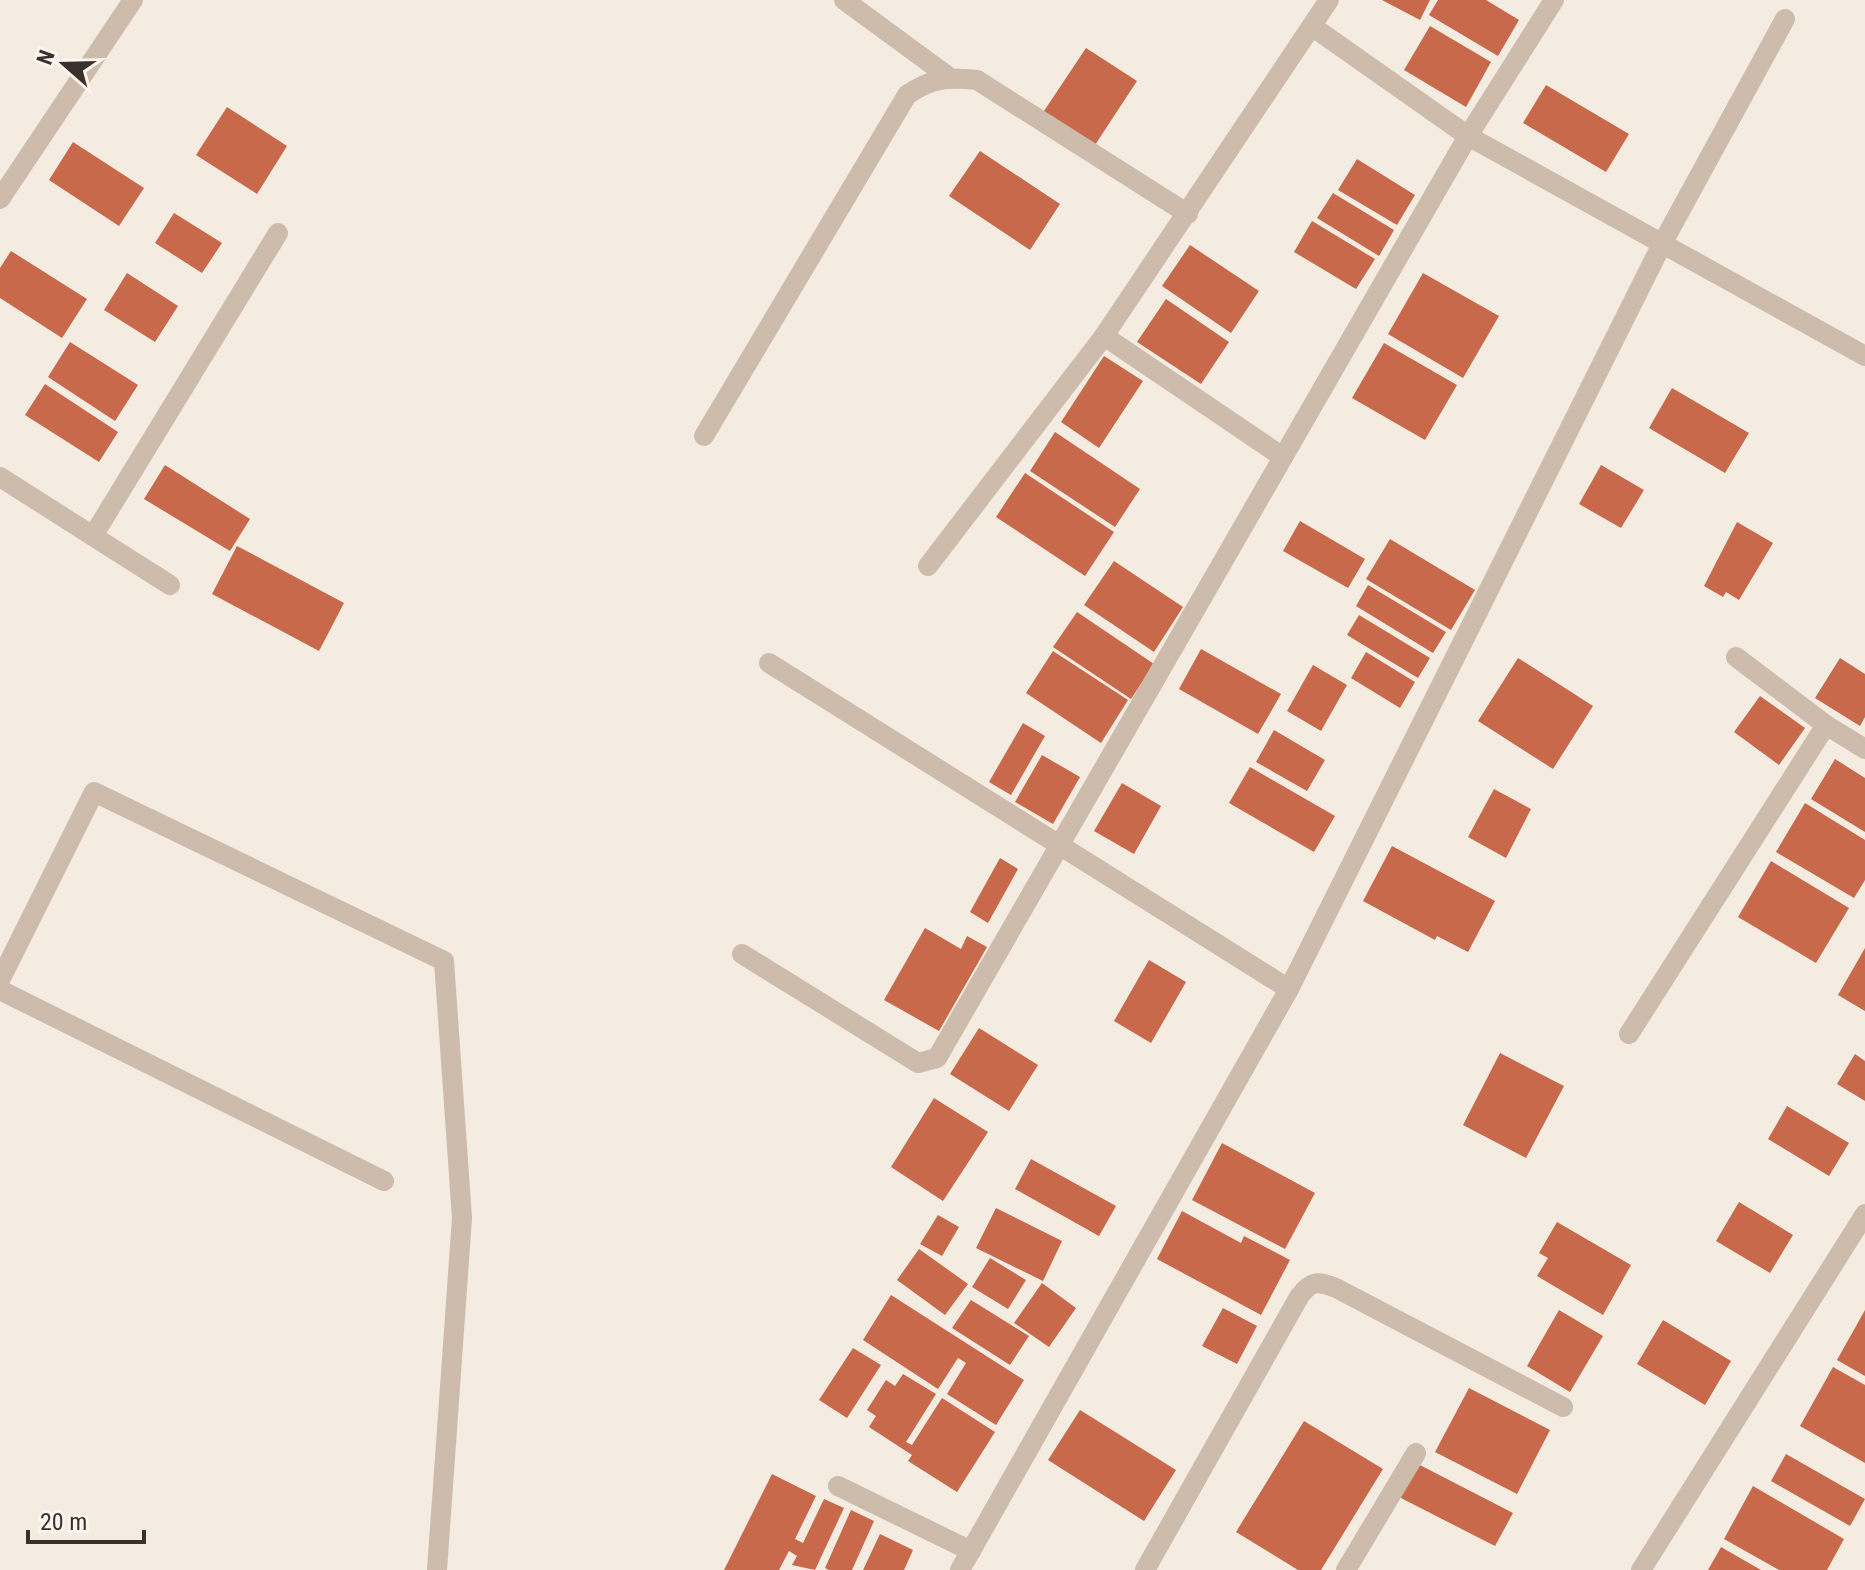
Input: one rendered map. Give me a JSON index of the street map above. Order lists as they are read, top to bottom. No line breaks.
{"scale_bar":"20 m","north":"left"}
